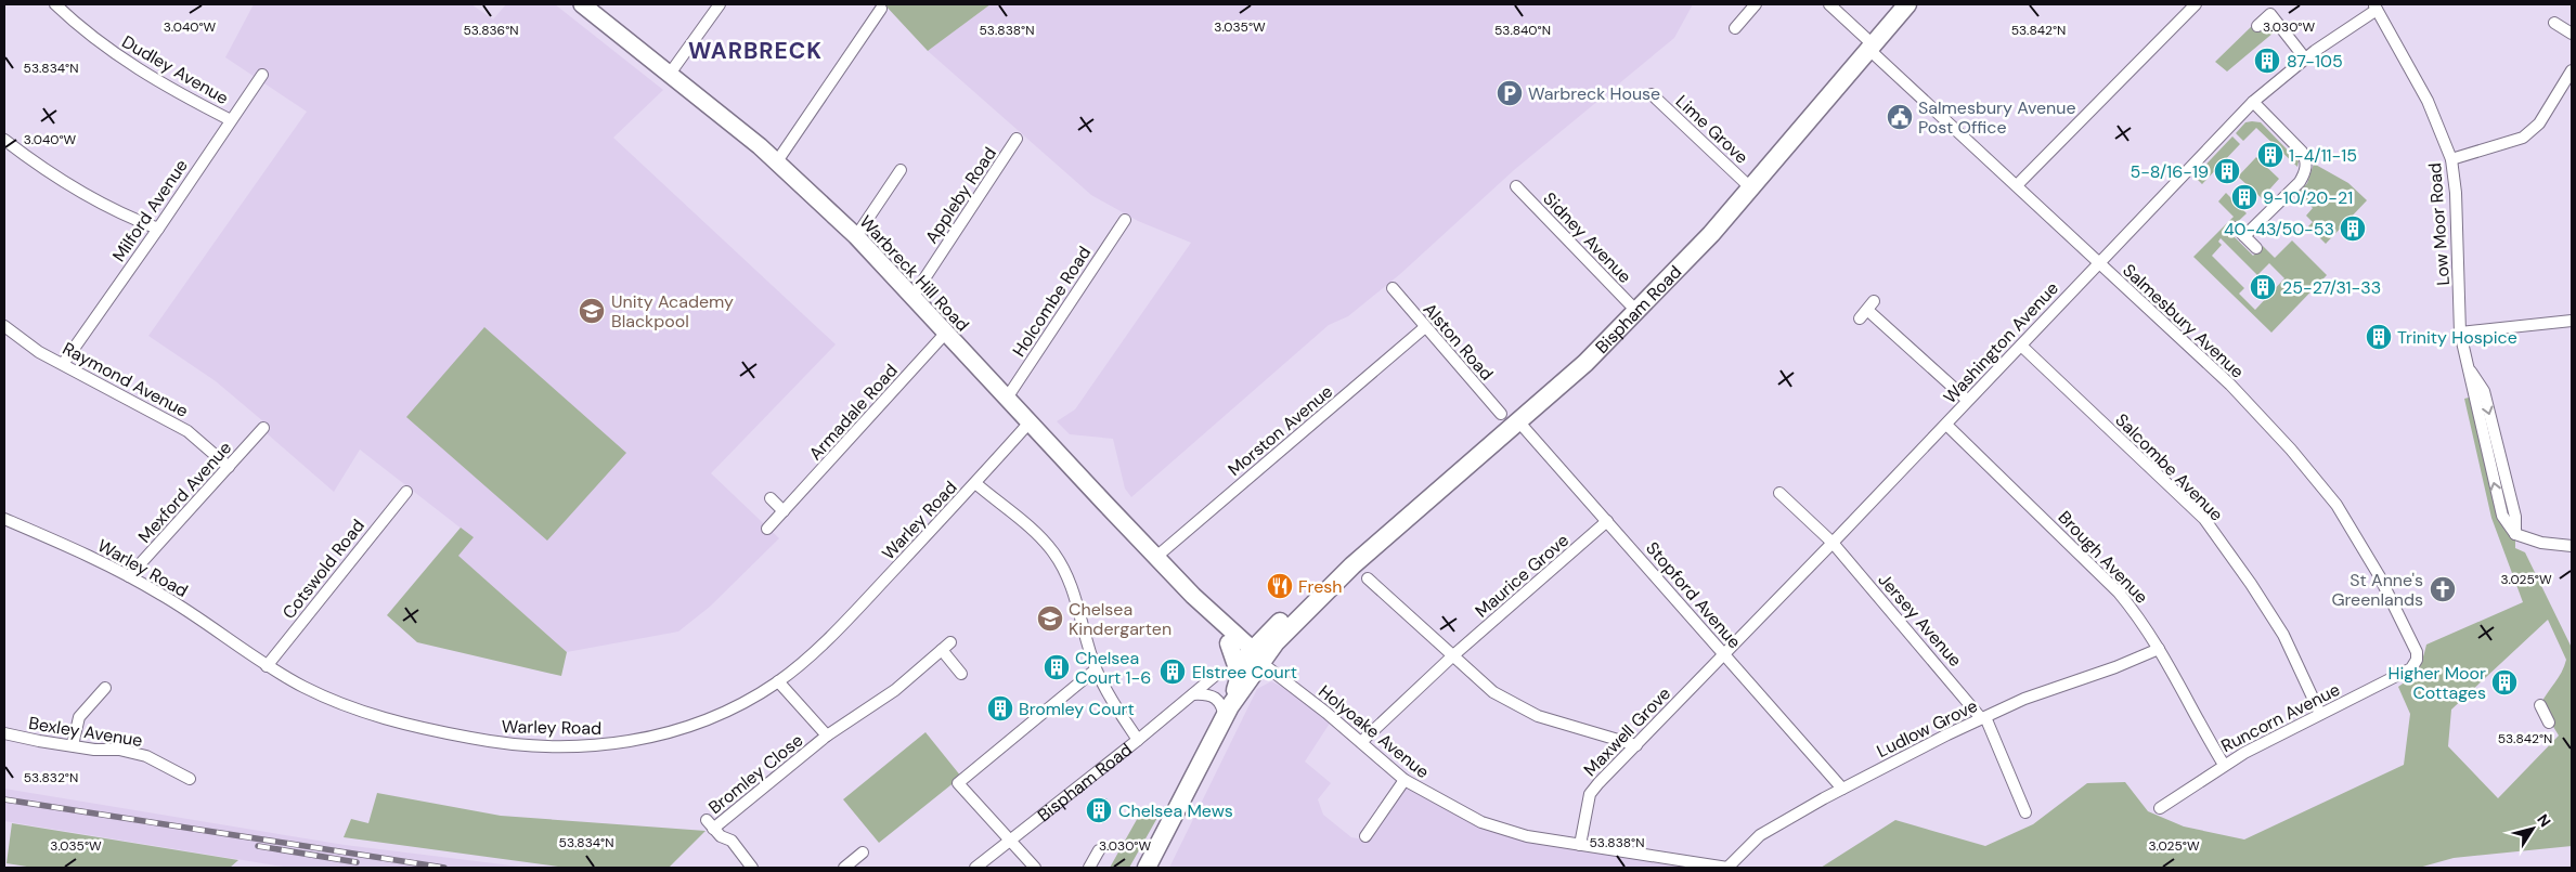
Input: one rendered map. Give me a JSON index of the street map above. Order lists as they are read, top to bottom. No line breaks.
{"streets":{"main road":["Warbreck Hill Road","Bispham Road"],"street":["Dudley Avenue","Lime Grove","Appleby Road","Milford Avenue","Low Moor Road","Sidney Avenue","Holcombe Road","Salmesbury Avenue","Alston Road","Washington Avenue","Raymond Avenue","Armadale Road","Morston Avenue","Salcombe Avenue","Mexford Avenue","Warley Road","Brough Avenue","Cotswold Road","Maurice Grove","Stopford Avenue","Jersey Avenue","Runcorn Avenue","Ludlow Grove","Bexley Avenue","Holyoake Avenue","Maxwell Grove","Bromley Close"]},"crossings":[["Dudley Avenue","Milford Avenue"],["Lime Grove","Bispham Road"],["Appleby Road","Warbreck Hill Road"],["Milford Avenue","Raymond Avenue"],["Low Moor Road","Washington Avenue"],["Sidney Avenue","Bispham Road"],["Warbreck Hill Road","Holcombe Road"],["Warbreck Hill Road","Bispham Road"],["Warbreck Hill Road","Armadale Road"],["Warbreck Hill Road","Morston Avenue"],["Warbreck Hill Road","Warley Road"],["Warbreck Hill Road","Holyoake Avenue"],["Bispham Road","Salmesbury Avenue"],["Bispham Road","Stopford Avenue"],["Bispham Road","Holyoake Avenue"],["Salmesbury Avenue","Washington Avenue"],["Salmesbury Avenue","Runcorn Avenue"],["Alston Road","Morston Avenue"],["Washington Avenue","Salcombe Avenue"],["Washington Avenue","Brough Avenue"],["Washington Avenue","Stopford Avenue"],["Washington Avenue","Jersey Avenue"],["Washington Avenue","Maxwell Grove"],["Raymond Avenue","Mexford Avenue"],["Salcombe Avenue","Runcorn Avenue"],["Mexford Avenue","Warley Road"],["Warley Road","Cotswold Road"],["Warley Road","Bromley Close"],["Brough Avenue","Runcorn Avenue"],["Brough Avenue","Ludlow Grove"],["Maurice Grove","Stopford Avenue"],["Maurice Grove","Holyoake Avenue"],["Stopford Avenue","Ludlow Grove"],["Stopford Avenue","Maxwell Grove"],["Jersey Avenue","Ludlow Grove"],["Ludlow Grove","Holyoake Avenue"],["Holyoake Avenue","Maxwell Grove"]],"districts":["WARBRECK"],"places":{"building":["87-105","1-4/11-15","5-8/16-19","9-10/20-21","40-43/50-53","25-27/31-33","Trinity Hospice","Chelsea Court 1-6","Elstree Court","Higher Moor Cottages","Bromley Court","Chelsea Mews"],"parking":["Warbreck House"],"public building":["Salmesbury Avenue Post Office"],"school or university":["Unity Academy Blackpool","Chelsea Kindergarten"],"restaurant":["Fresh"],"church":["St Anne's Greenlands"]},"north":"top right","coordinates":["3.040°W","3.035°W","3.030°W","53.838°N","53.842°N","53.836°N","53.840°N","53.834°N","3.025°W","53.832°N"]}
